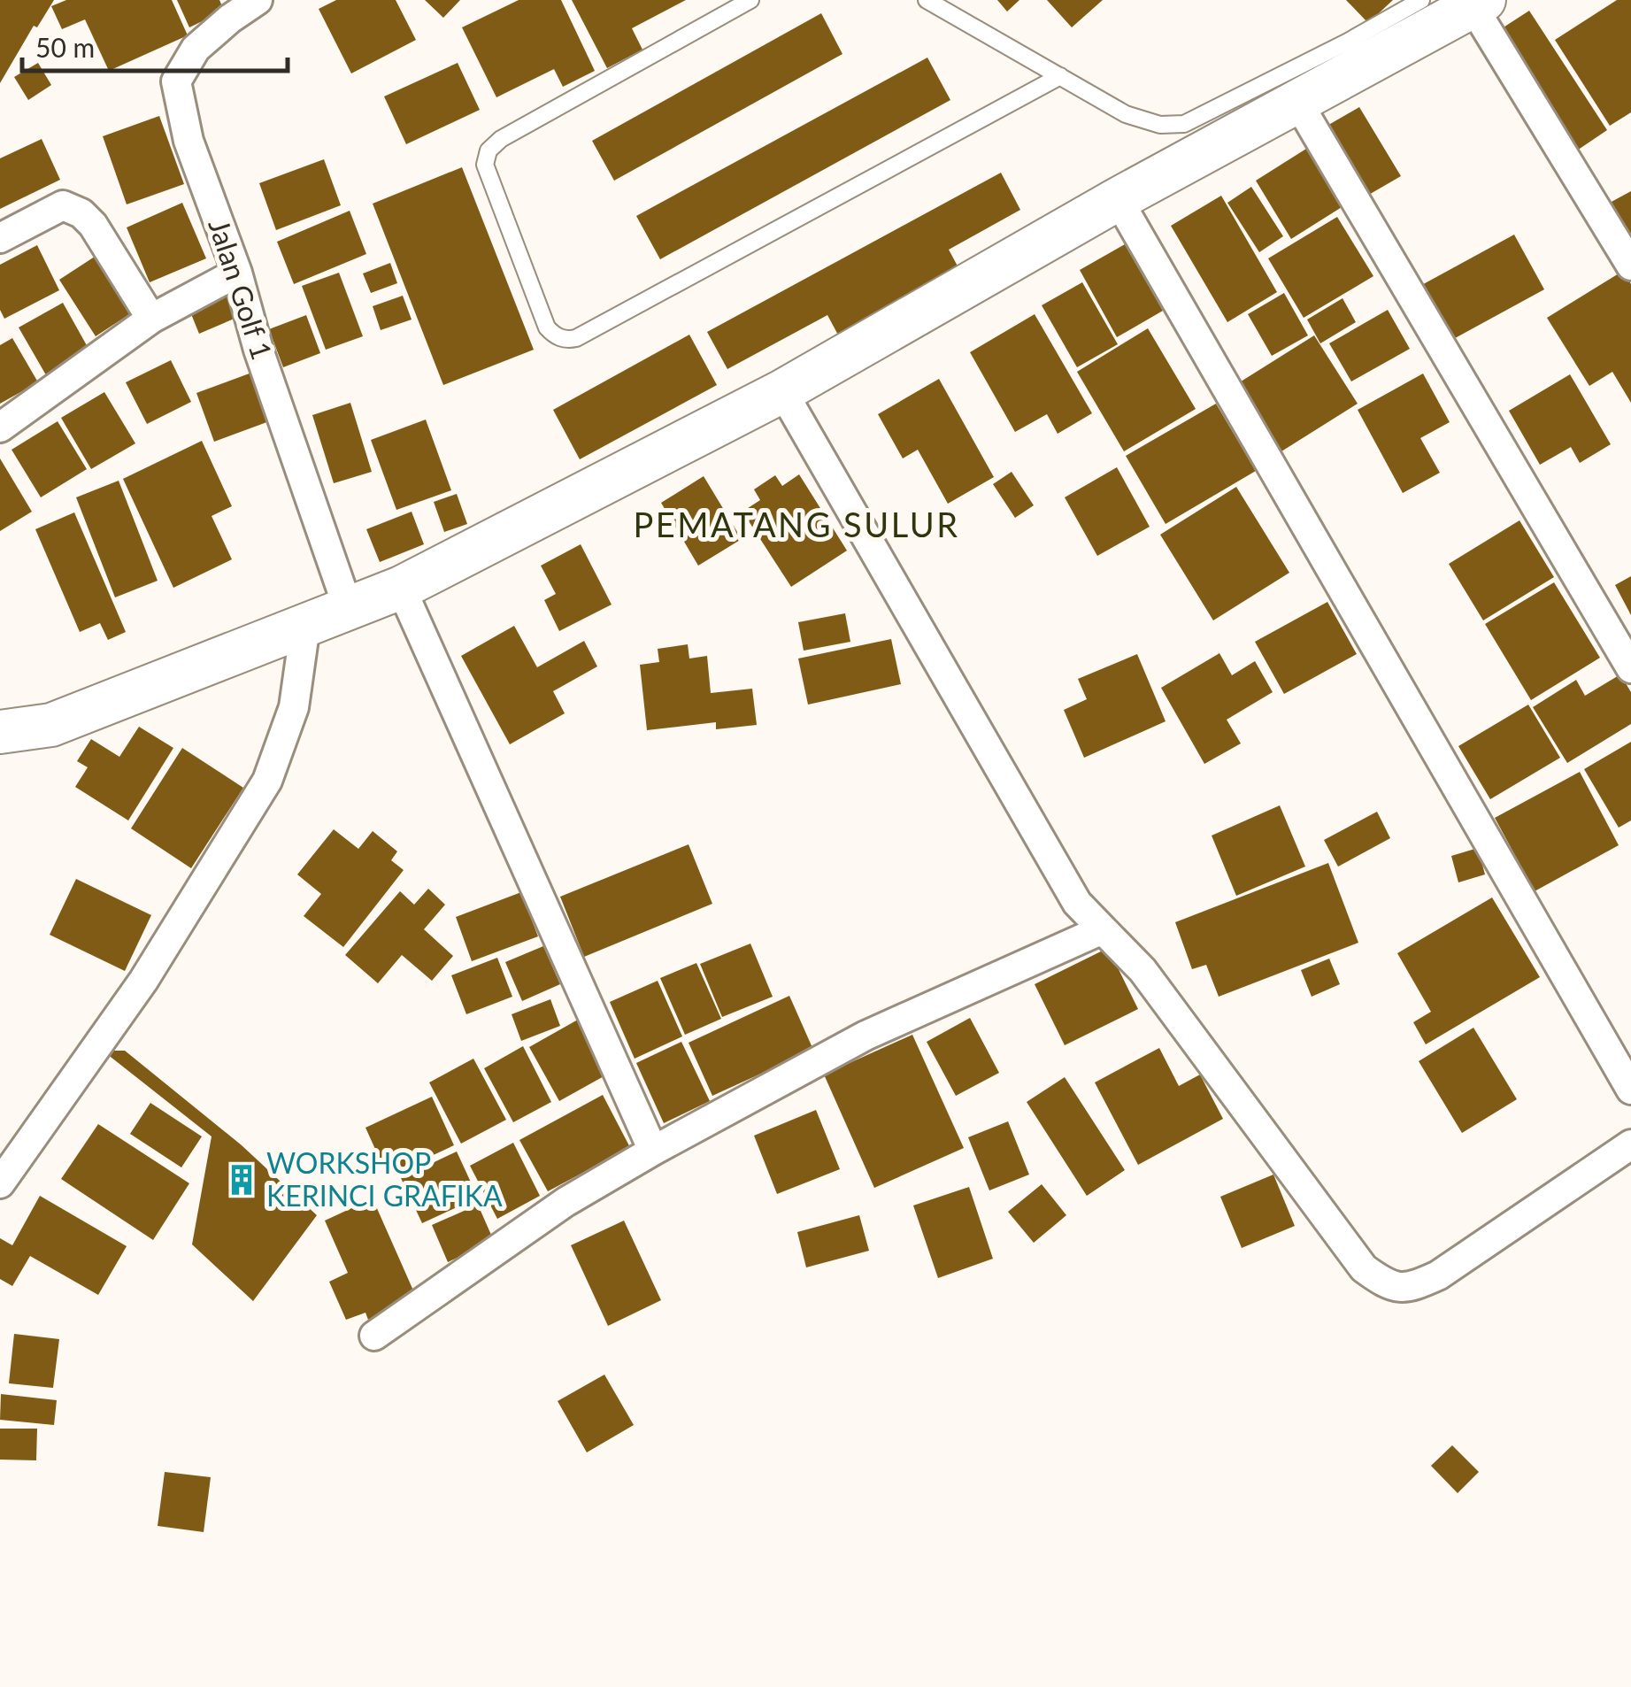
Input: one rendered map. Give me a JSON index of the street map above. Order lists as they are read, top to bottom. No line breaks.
{"streets":{"street":["Jalan Golf 1"]},"districts":["PEMATANG SULUR"],"places":{"building":["WORKSHOP KERINCI GRAFIKA"]},"scale_bar":"50 m"}
